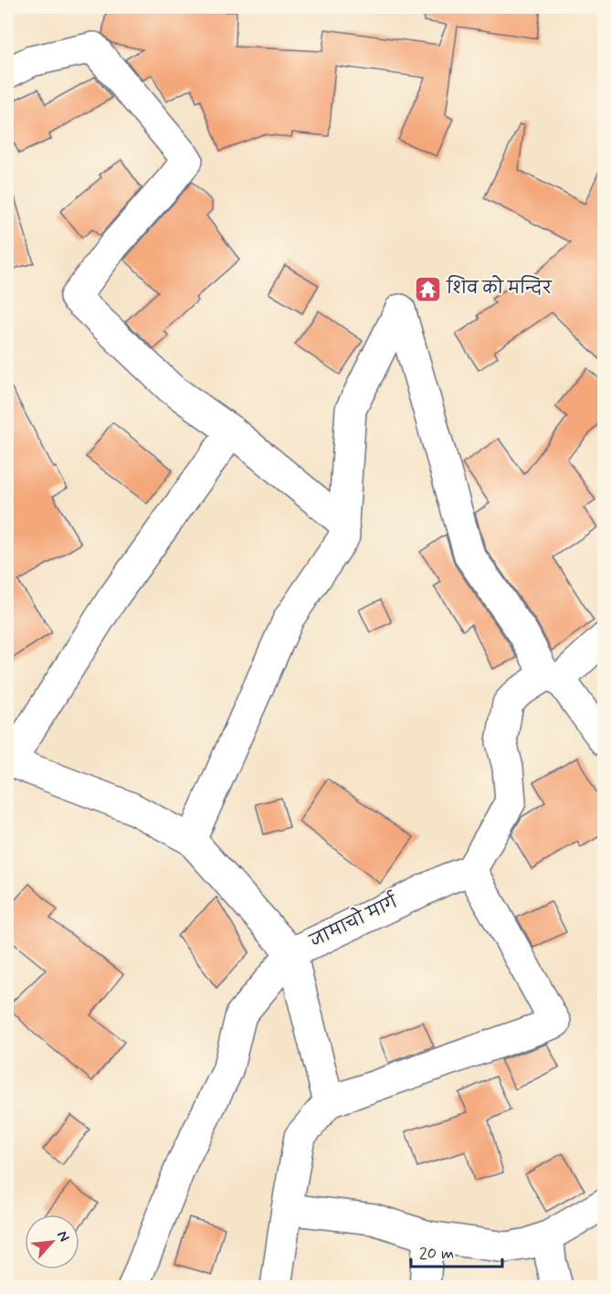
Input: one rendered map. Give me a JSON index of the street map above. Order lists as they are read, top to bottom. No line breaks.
{"streets":{"street":["जामाचो मार्ग"]},"places":{"temple":["शिव को मन्दिर"]},"scale_bar":"20 m","north":"top right"}
